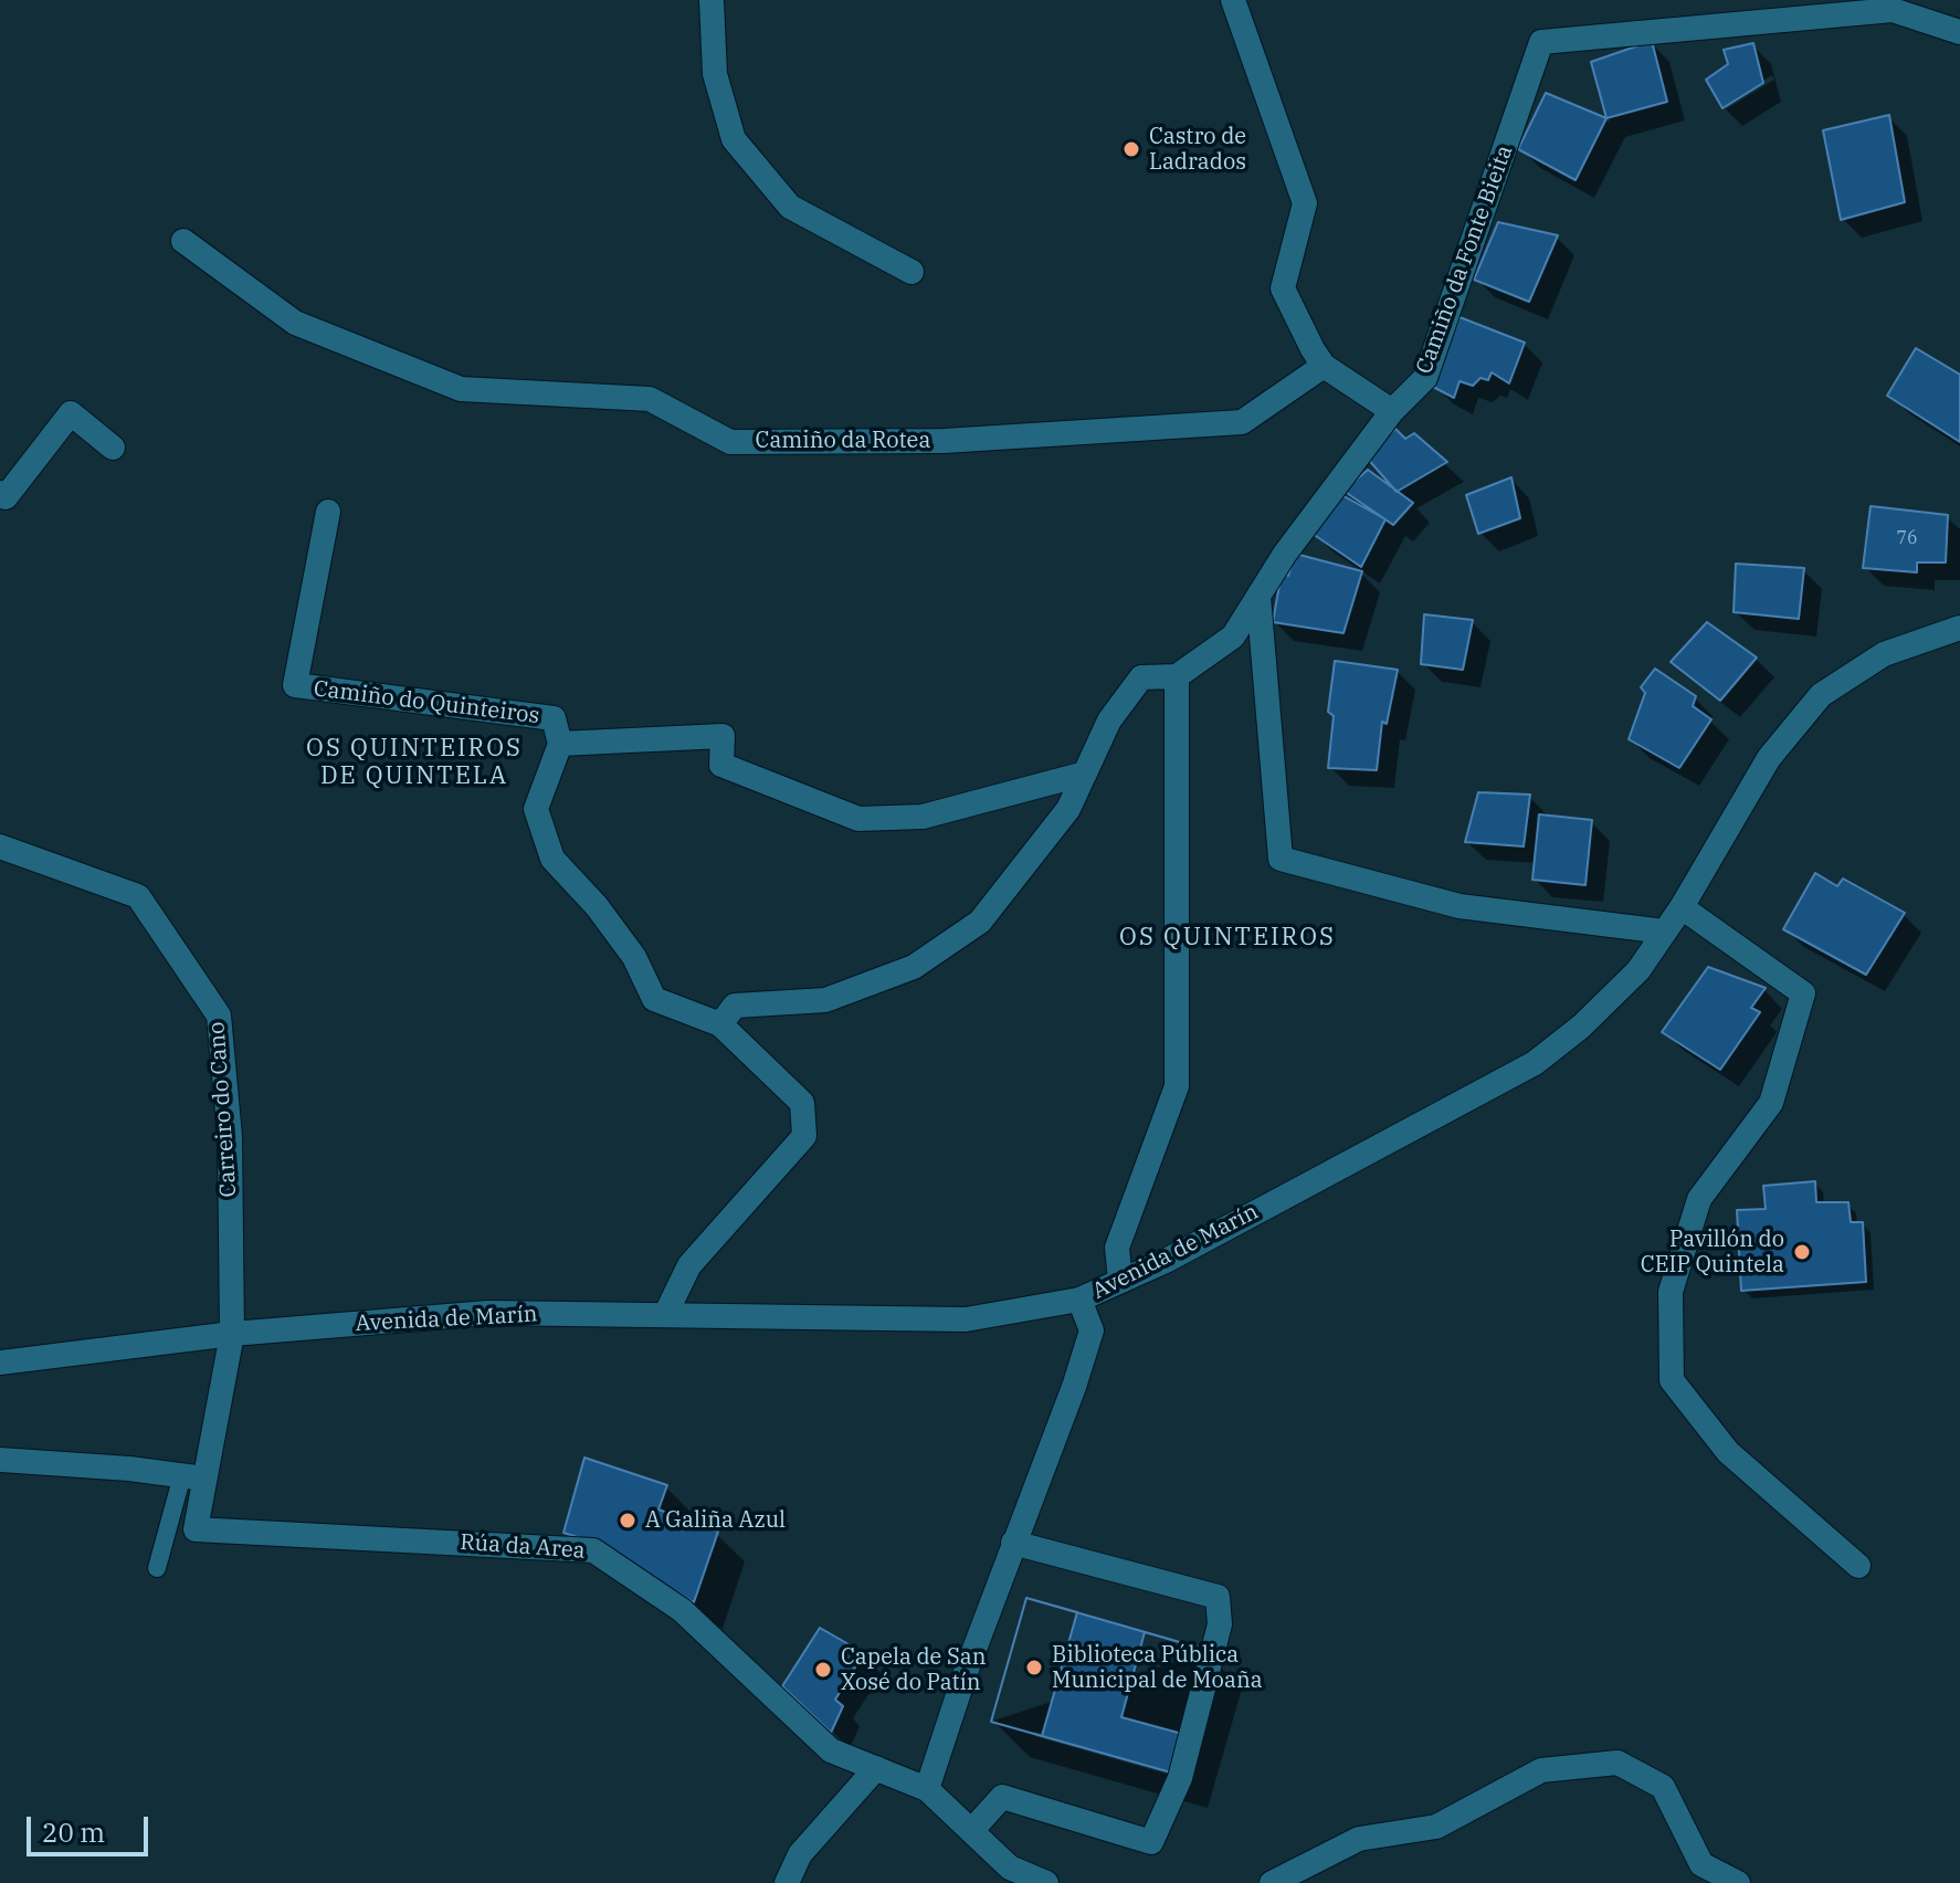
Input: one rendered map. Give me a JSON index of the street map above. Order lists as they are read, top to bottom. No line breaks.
{"streets":{"street":["Camiño da Fonte Bieita","Camiño da Rotea","Camiño do Quinteiros","Carreiro do Cano","Avenida de Marín","Rúa da Area"]},"crossings":[["Carreiro do Cano","Avenida de Marín"],["Carreiro do Cano","Rúa da Area"],["Avenida de Marín","Rúa da Area"]],"districts":["OS QUINTEIROS DE QUINTELA","OS QUINTEIROS"],"places":["Castro de Ladrados","Pavillón do CEIP Quintela","A Galiña Azul","Biblioteca Pública Municipal de Moaña","Capela de San Xosé do Patín"],"house_numbers":["76"],"scale_bar":"20 m"}
